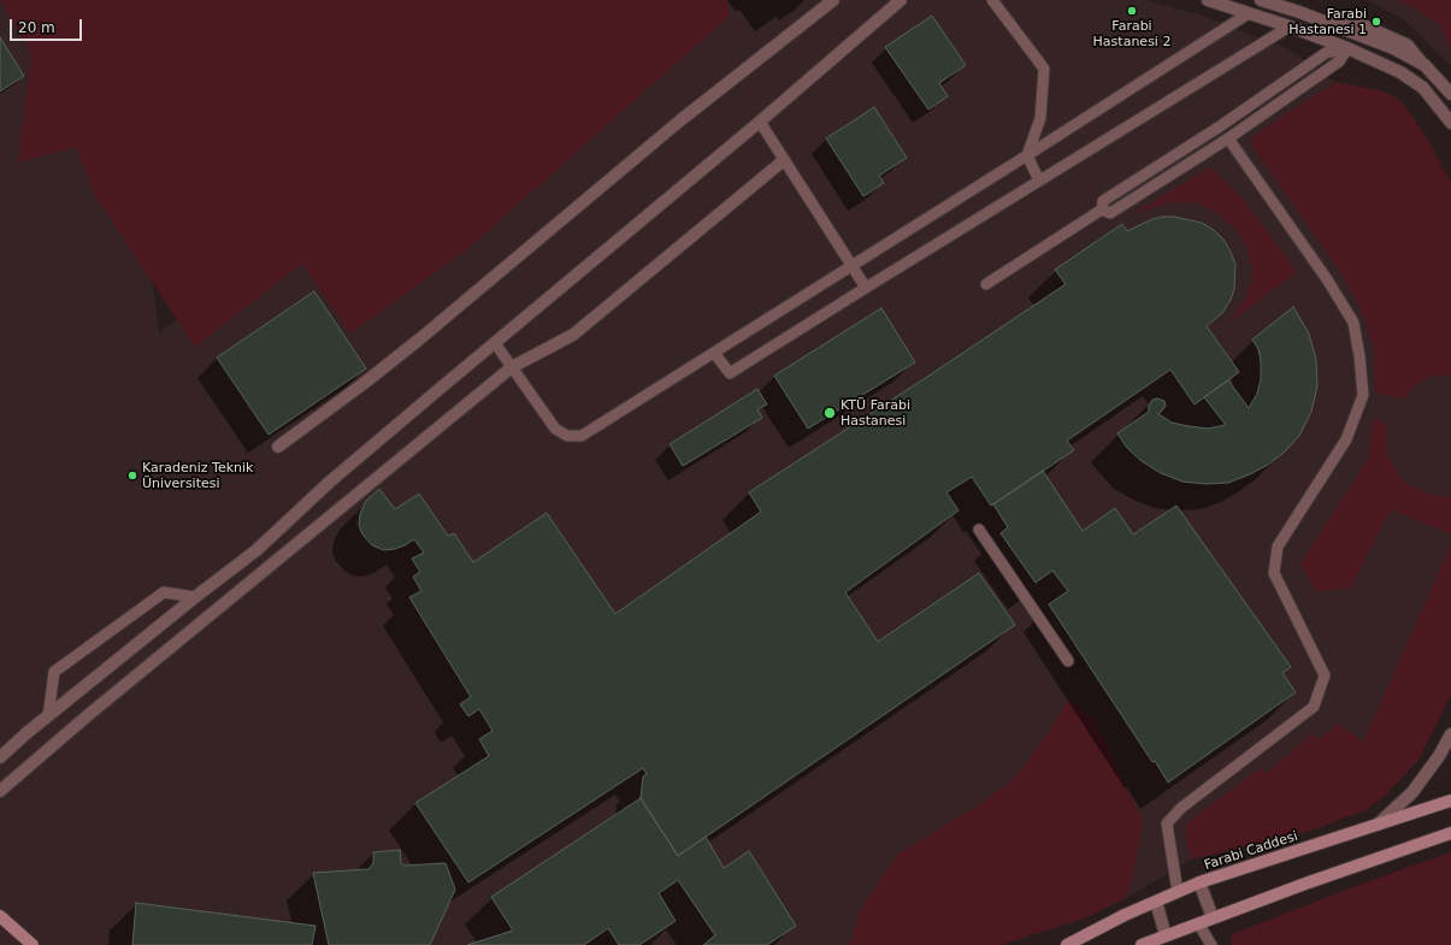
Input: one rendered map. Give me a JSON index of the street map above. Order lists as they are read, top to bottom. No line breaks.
{"streets":{"street":["Farabi Caddesi"]},"places":["Farabi Hastanesi 2","Farabi Hastanesi 1","KTÜ Farabi Hastanesi","Karadeniz Teknik Üniversitesi"],"scale_bar":"20 m"}
